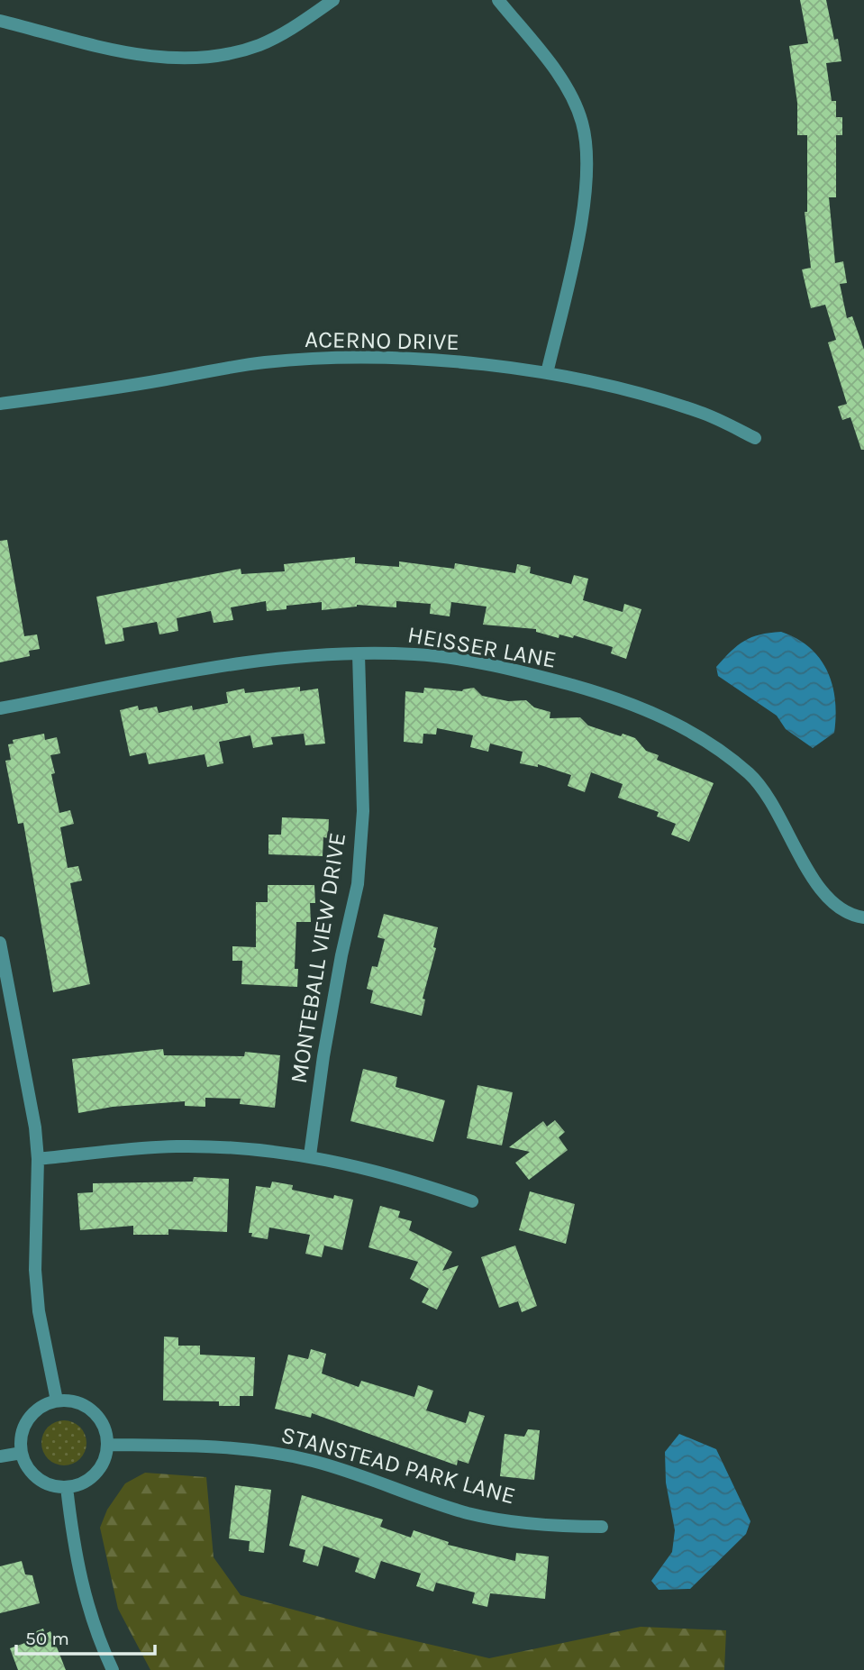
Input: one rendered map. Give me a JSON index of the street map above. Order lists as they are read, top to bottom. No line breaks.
{"streets":{"street":["ACERNO DRIVE","HEISSER LANE","MONTEBALL VIEW DRIVE","STANSTEAD PARK LANE"]},"crossings":[["HEISSER LANE","MONTEBALL VIEW DRIVE"]],"scale_bar":"50 m"}
